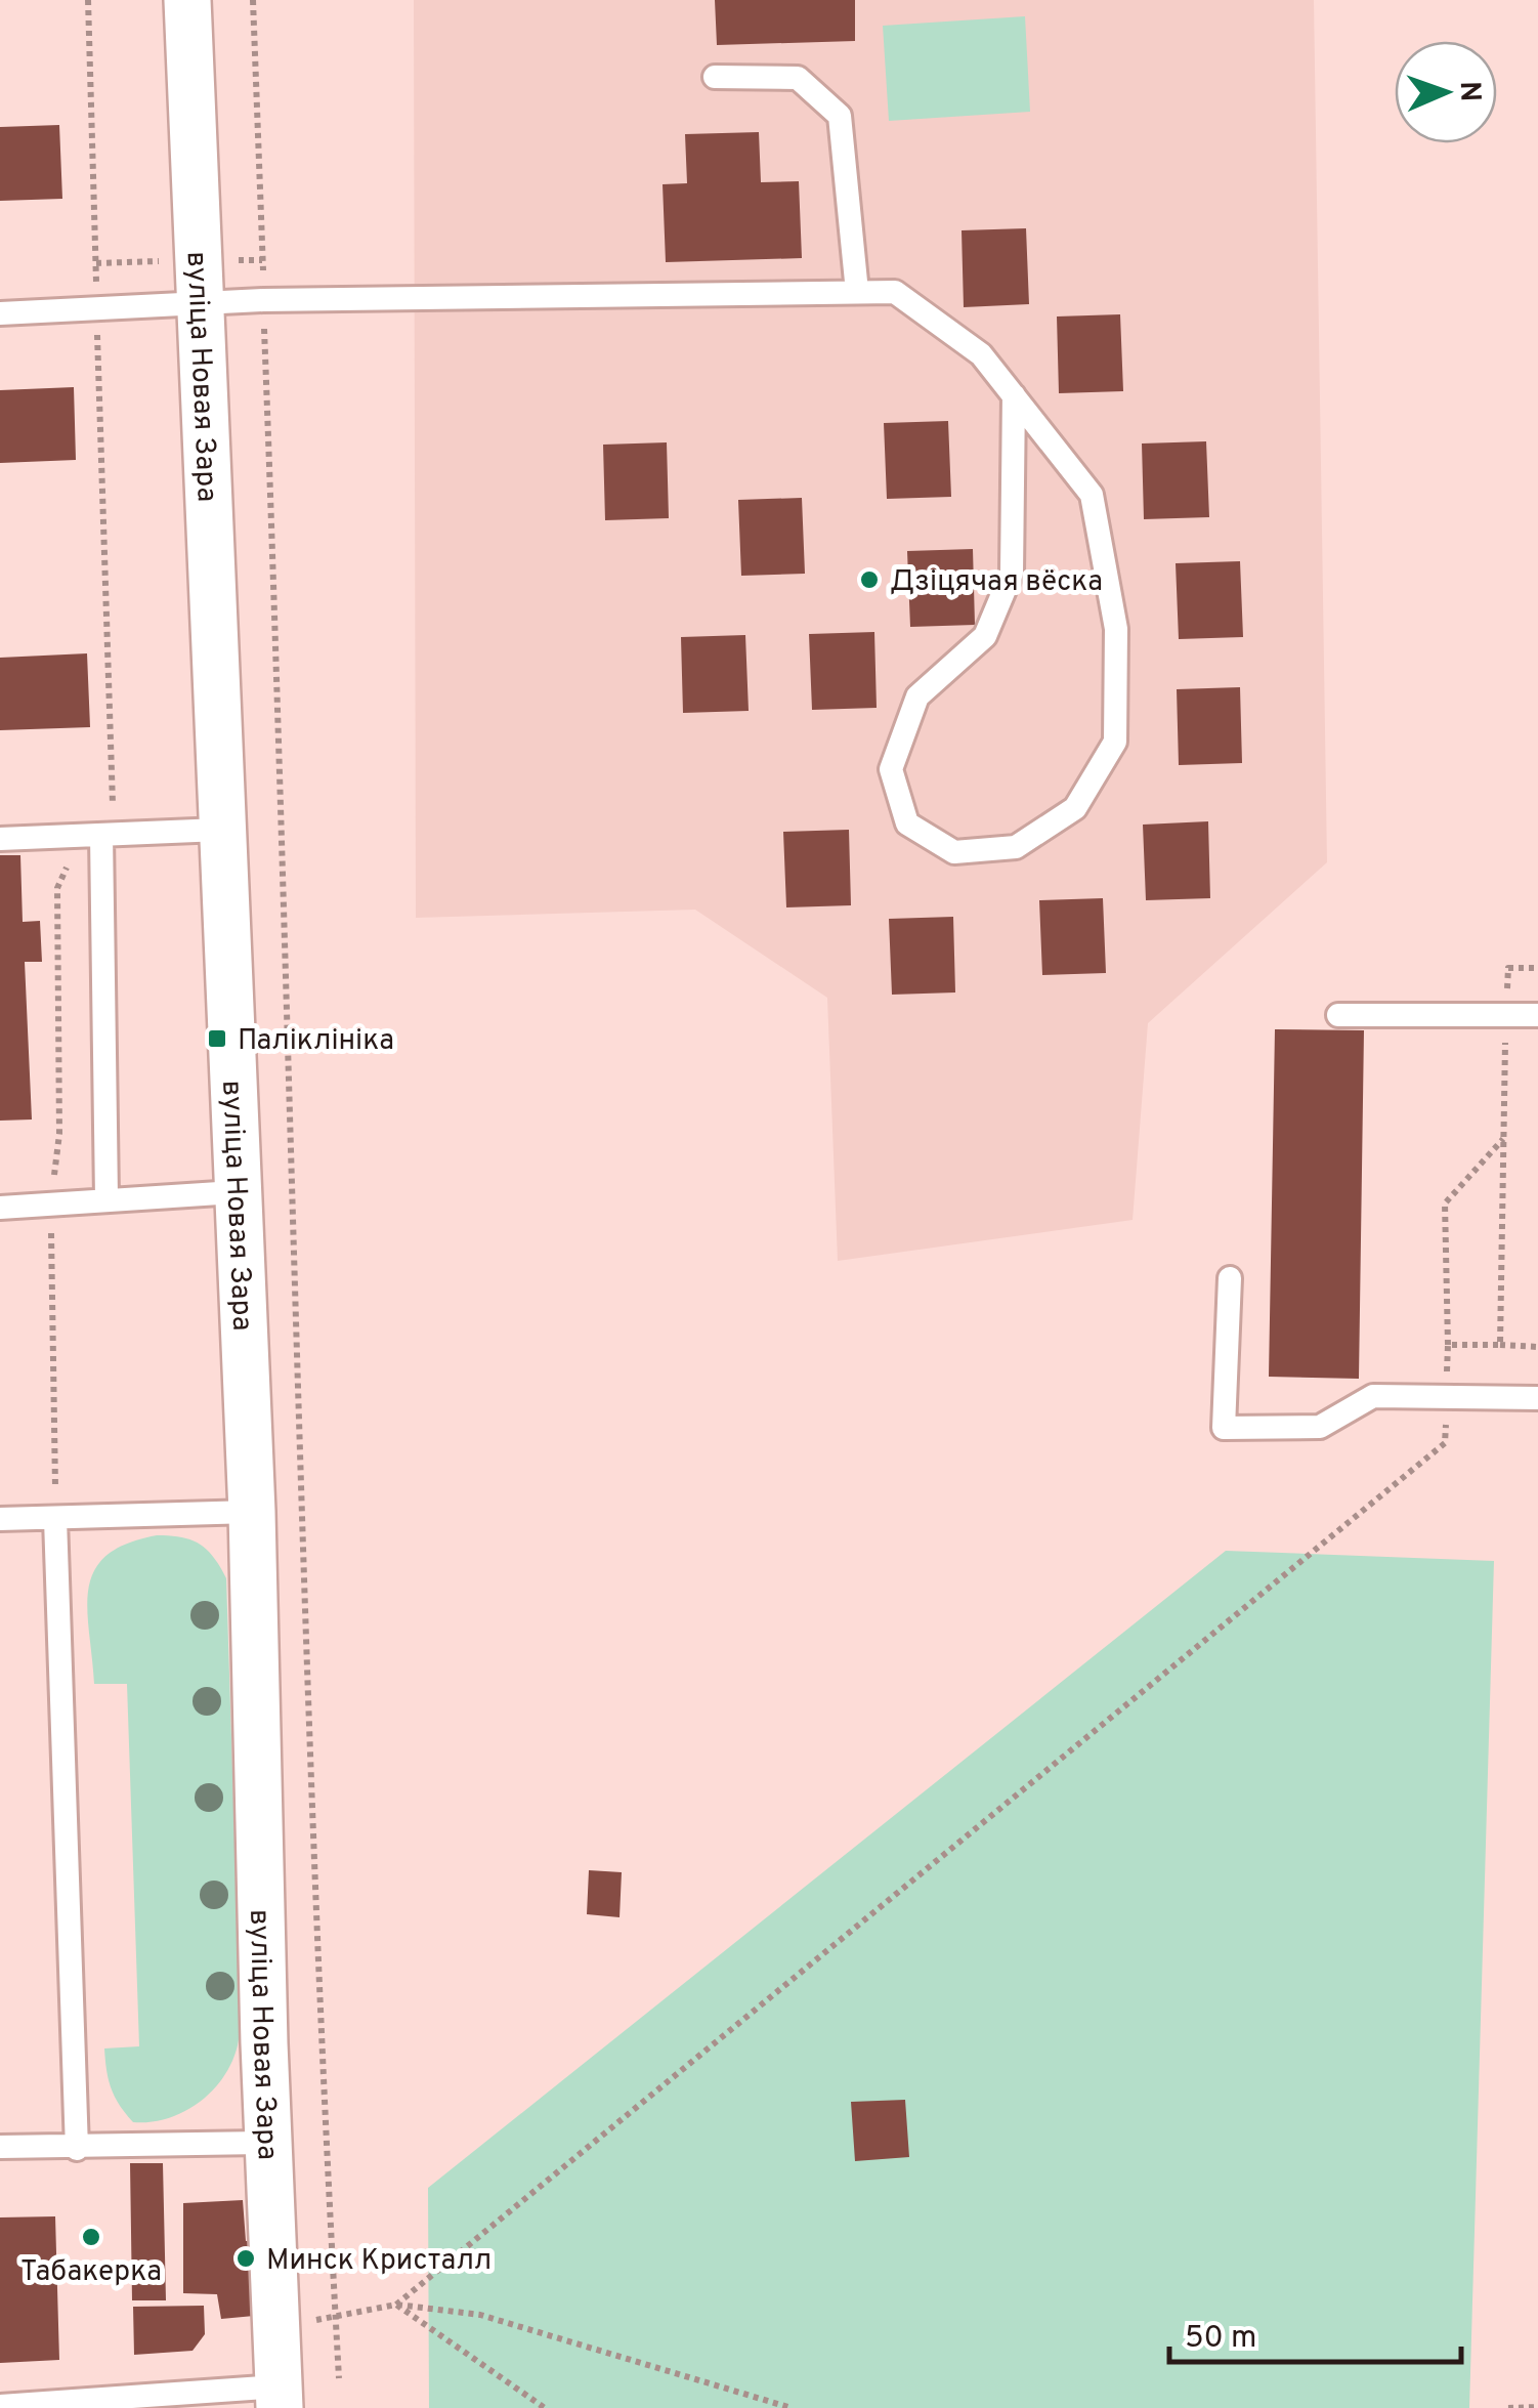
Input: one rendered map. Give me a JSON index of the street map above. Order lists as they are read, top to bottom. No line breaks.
{"streets":{"street":["вуліца Новая Зара"]},"places":{"other":["Дзіцячая вёска","Табакерка","Минск Кристалл"],"transit":["Паліклініка"]},"scale_bar":"50 m","north":"right"}
